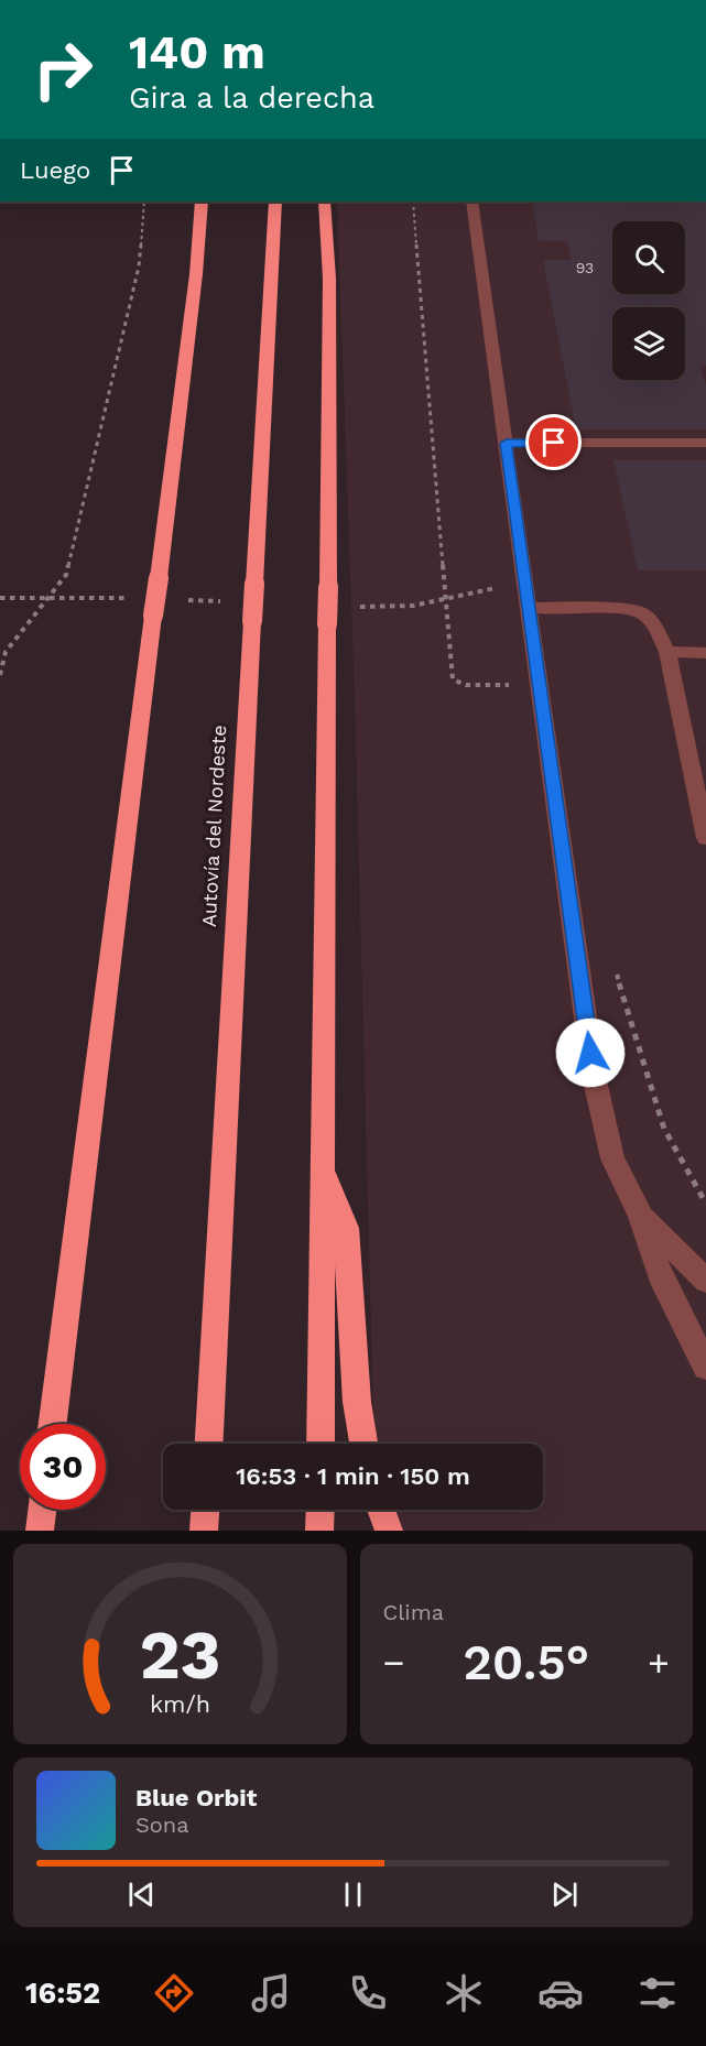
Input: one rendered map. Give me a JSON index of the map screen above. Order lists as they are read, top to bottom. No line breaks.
{"streets":{"highway":["Autovía del Nordeste"]},"house_numbers":["93"],"page":{"turn":["140 m","Gira a la derecha"],"then":"Luego","limit":"30","trip":"16:53 · 1 min · 150 m","tile":"Clima","heat":["−","20.5°","+"],"song":["Blue Orbit","Sona"],"tabs":"16:52","gauge":["23","km/h"]}}
